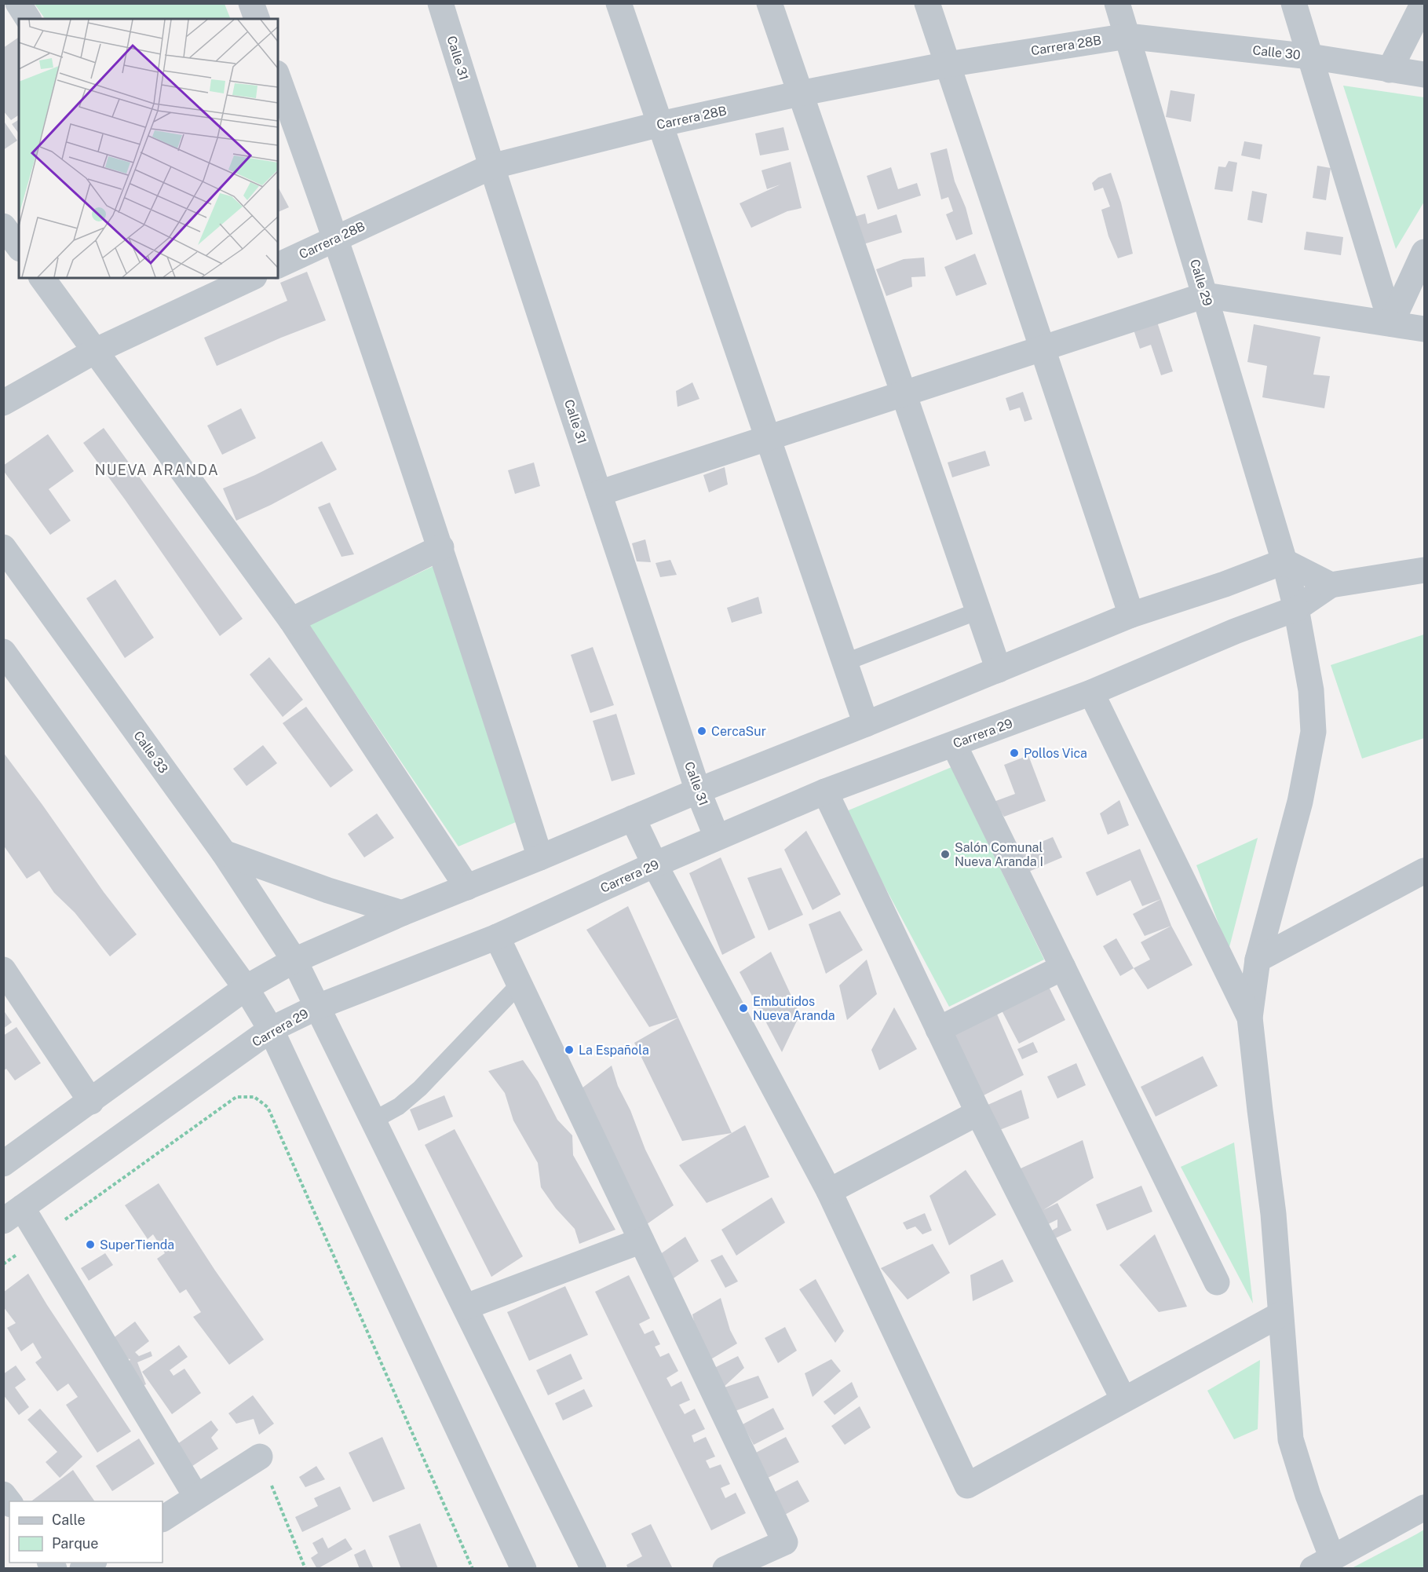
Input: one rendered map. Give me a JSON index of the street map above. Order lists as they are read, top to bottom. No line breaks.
{"streets":{"street":["Carrera 28B","Calle 30","Calle 31","Calle 29","Carrera 29","Calle 33"]},"crossings":[["Carrera 28B","Calle 30"],["Carrera 28B","Calle 31"],["Carrera 28B","Calle 29"],["Calle 30","Calle 29"],["Calle 31","Carrera 29"],["Calle 29","Carrera 29"],["Carrera 29","Calle 33"]],"districts":["NUEVA ARANDA"],"places":["CercaSur","Pollos Vica","Salón Comunal Nueva Aranda I","Embutidos Nueva Aranda","La Española","SuperTienda"],"legend":["Calle","Parque"]}
